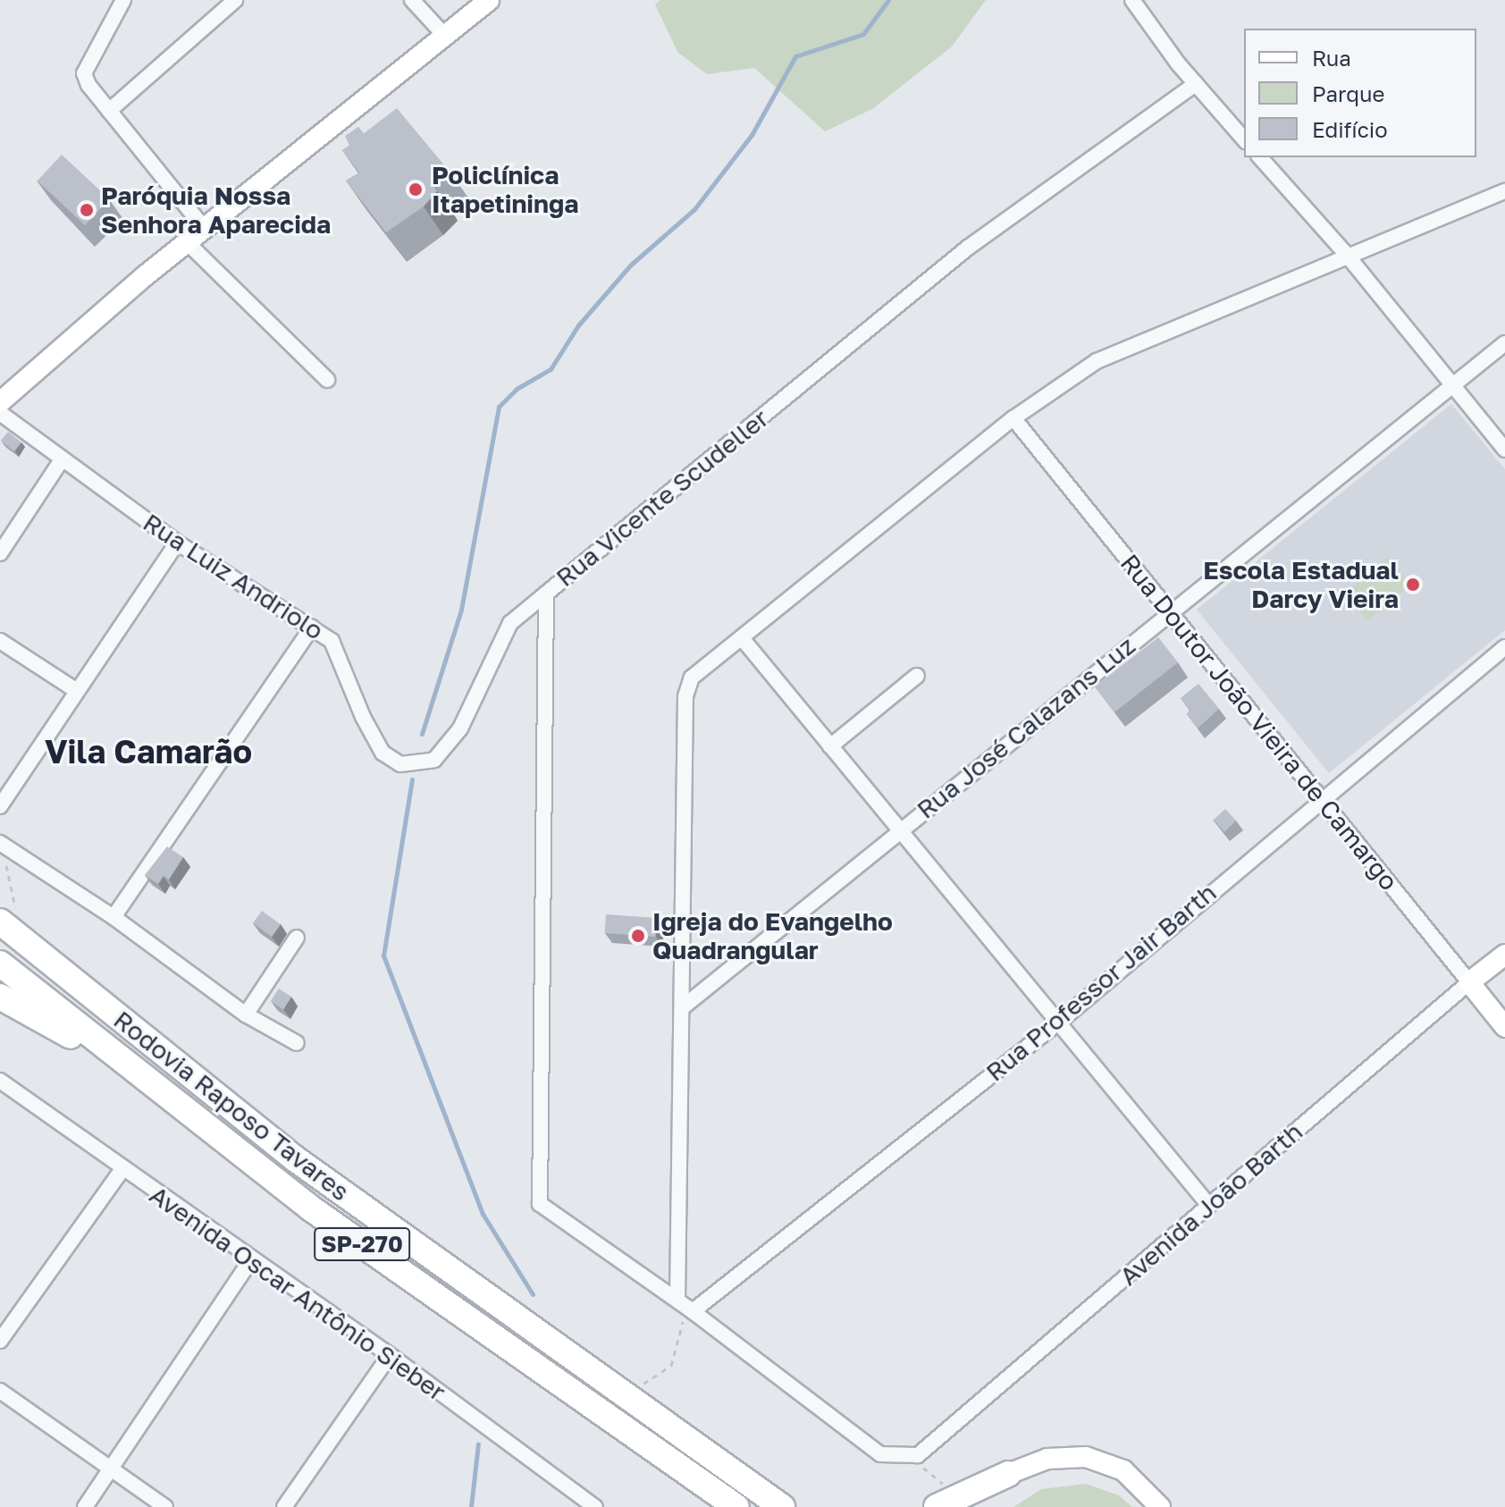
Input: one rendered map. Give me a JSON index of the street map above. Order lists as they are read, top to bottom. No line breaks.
{"streets":{"highway":["Rodovia Raposo Tavares","SP-270"],"main road":["Rua Doutor João Vieira de Camargo","Avenida João Barth"],"street":["Rua Vicente Scudeller","Rua Luiz Andriolo","Rua José Calazans Luz","Rua Professor Jair Barth","Avenida Oscar Antônio Sieber"]},"crossings":[["Rua Vicente Scudeller","Rua Luiz Andriolo"],["Rua Vicente Scudeller","Rua Professor Jair Barth"],["Rua Doutor João Vieira de Camargo","Rua José Calazans Luz"],["Rua Doutor João Vieira de Camargo","Rua Professor Jair Barth"],["Rua Doutor João Vieira de Camargo","Avenida João Barth"]],"districts":["Vila Camarão"],"places":["Policlínica Itapetininga","Paróquia Nossa Senhora Aparecida","Escola Estadual Darcy Vieira","Igreja do Evangelho Quadrangular"],"legend":["Rua","Parque","Edifício"]}
